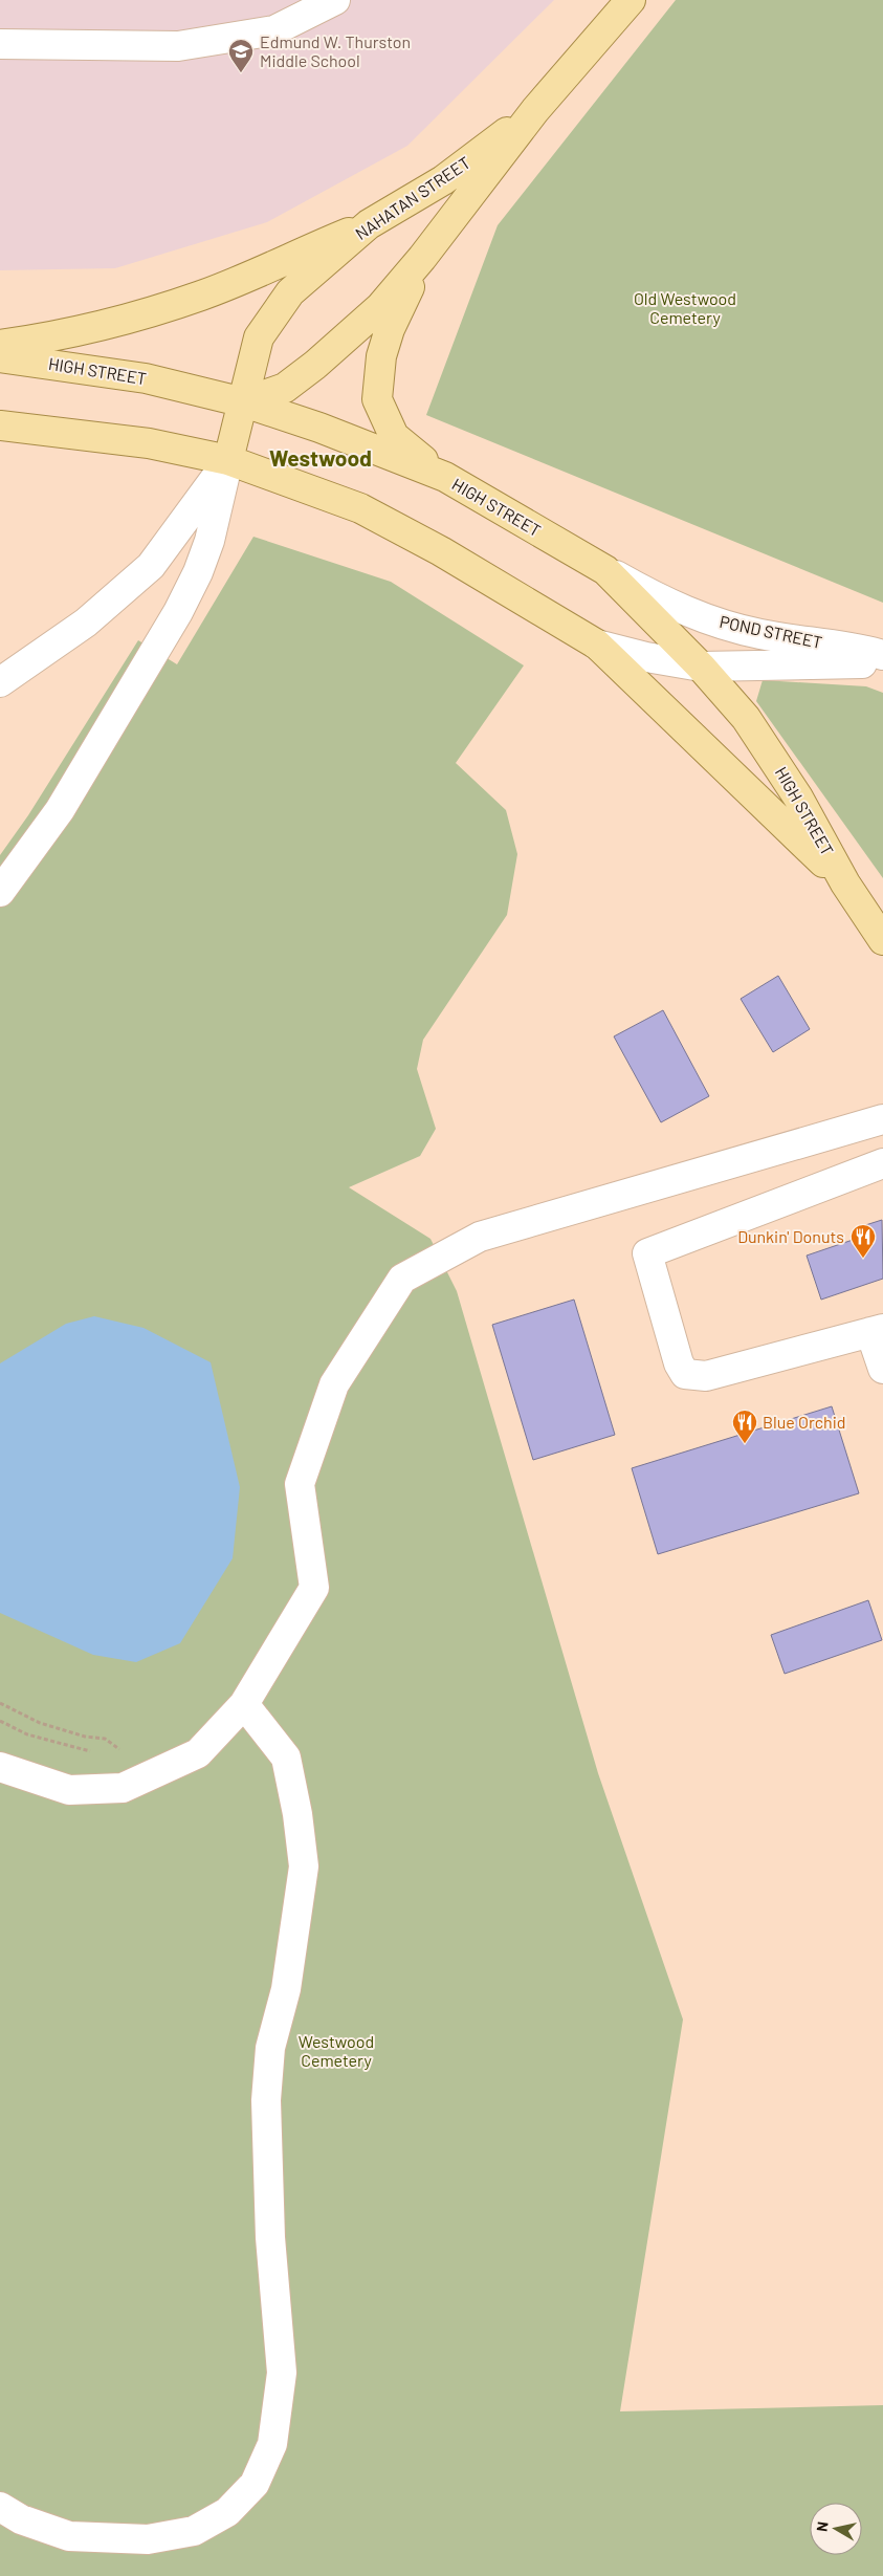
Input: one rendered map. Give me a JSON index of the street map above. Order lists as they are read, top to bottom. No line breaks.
{"streets":{"main road":["NAHATAN STREET","HIGH STREET"],"street":["POND STREET"]},"crossings":[["NAHATAN STREET","HIGH STREET"],["HIGH STREET","POND STREET"]],"districts":["Westwood"],"parks":["Old Westwood Cemetery","Westwood Cemetery"],"places":{"school or university":["Edmund W. Thurston Middle School"],"restaurant":["Dunkin' Donuts","Blue Orchid"]},"north":"left"}
